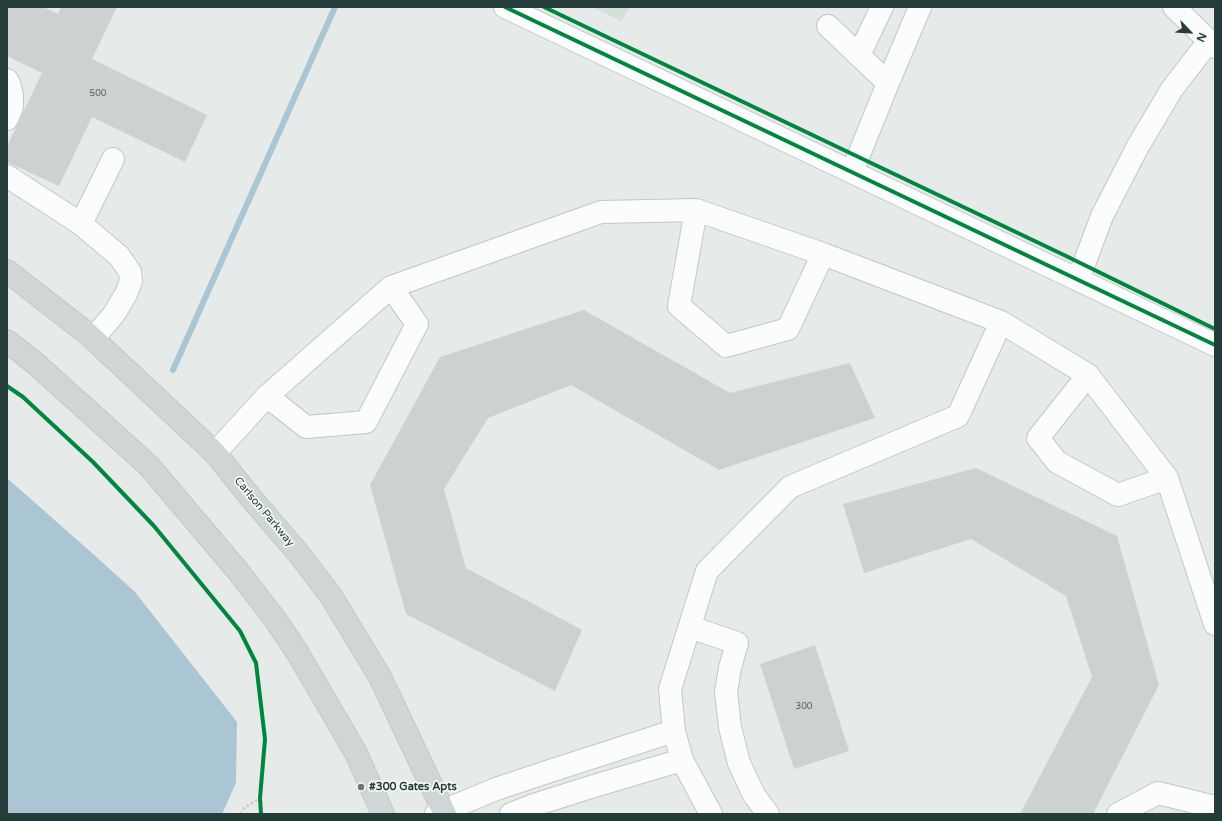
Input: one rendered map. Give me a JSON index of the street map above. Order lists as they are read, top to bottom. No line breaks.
{"streets":{"main road":["Carlson Parkway"]},"places":["#300 Gates Apts"],"house_numbers":["500","300"],"north":"bottom right"}
